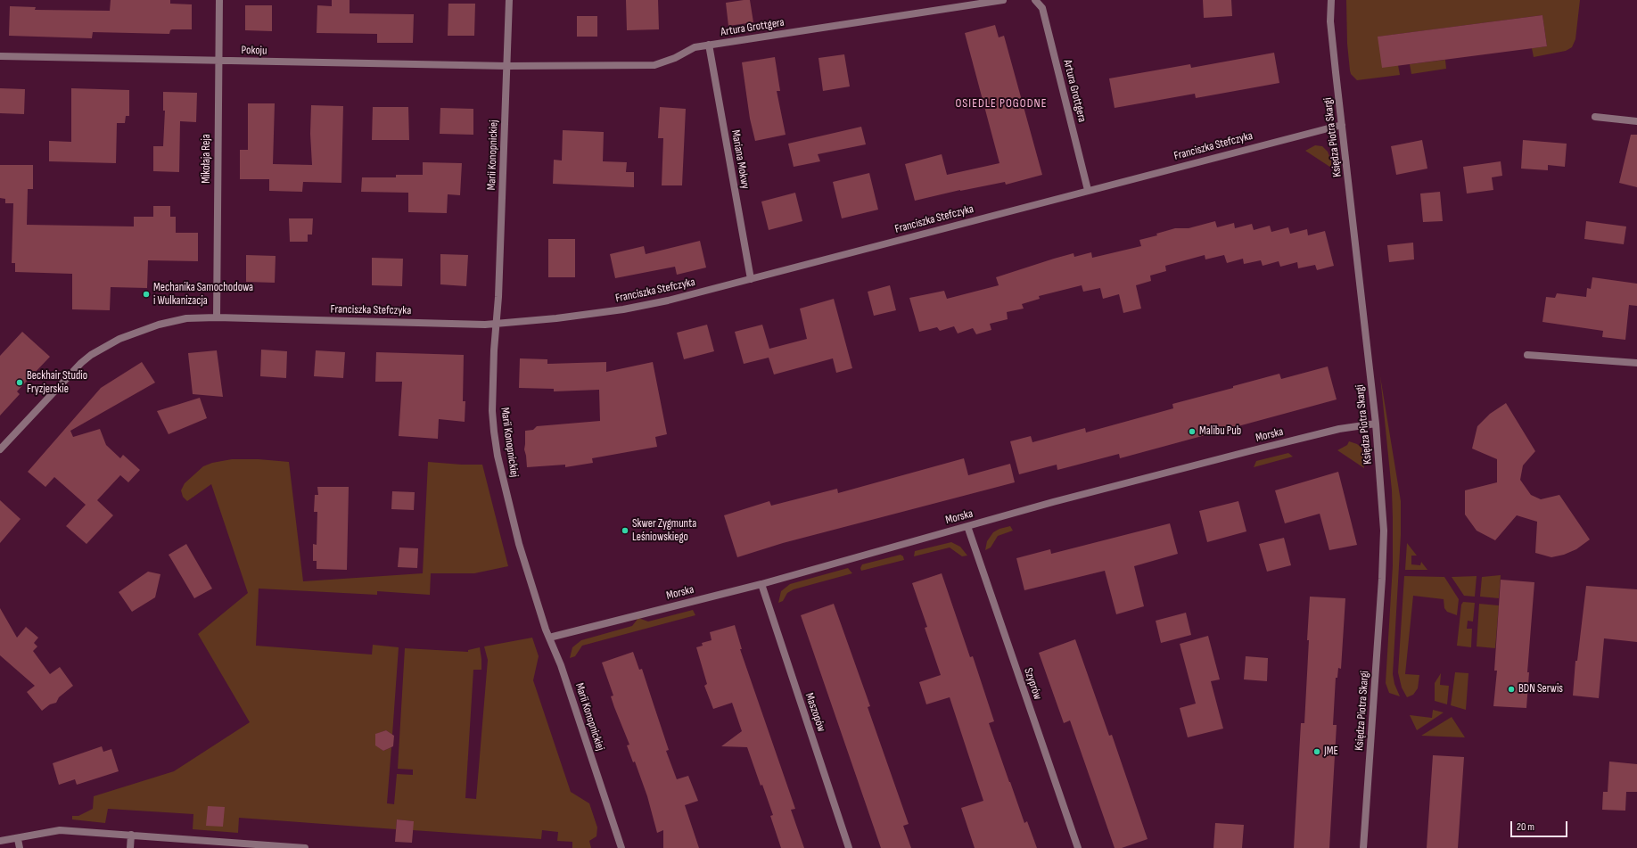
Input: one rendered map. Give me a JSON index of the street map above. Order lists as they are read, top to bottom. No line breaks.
{"streets":{"street":["Artura Grottgera","Pokoju","Księdza Piotra Skargi","Franciszka Stefczyka","Marii Konopnickiej","Mikołaja Reja","Mariana Mokwy","Morska","Szyprów","Maszopów"]},"crossings":[["Artura Grottgera","Pokoju"],["Artura Grottgera","Franciszka Stefczyka"],["Artura Grottgera","Marii Konopnickiej"],["Artura Grottgera","Mariana Mokwy"],["Pokoju","Marii Konopnickiej"],["Pokoju","Mikołaja Reja"],["Księdza Piotra Skargi","Franciszka Stefczyka"],["Księdza Piotra Skargi","Morska"],["Franciszka Stefczyka","Marii Konopnickiej"],["Franciszka Stefczyka","Mikołaja Reja"],["Franciszka Stefczyka","Mariana Mokwy"],["Marii Konopnickiej","Morska"],["Morska","Szyprów"],["Morska","Maszopów"]],"districts":["OSIEDLE POGODNE"],"places":["Mechanika Samochodowa i Wulkanizacja","Beckhair Studio Fryzjerskie","Malibu Pub","Skwer Zygmunta Leśniowskiego","BDN Serwis","JME"],"scale_bar":"20 m"}
